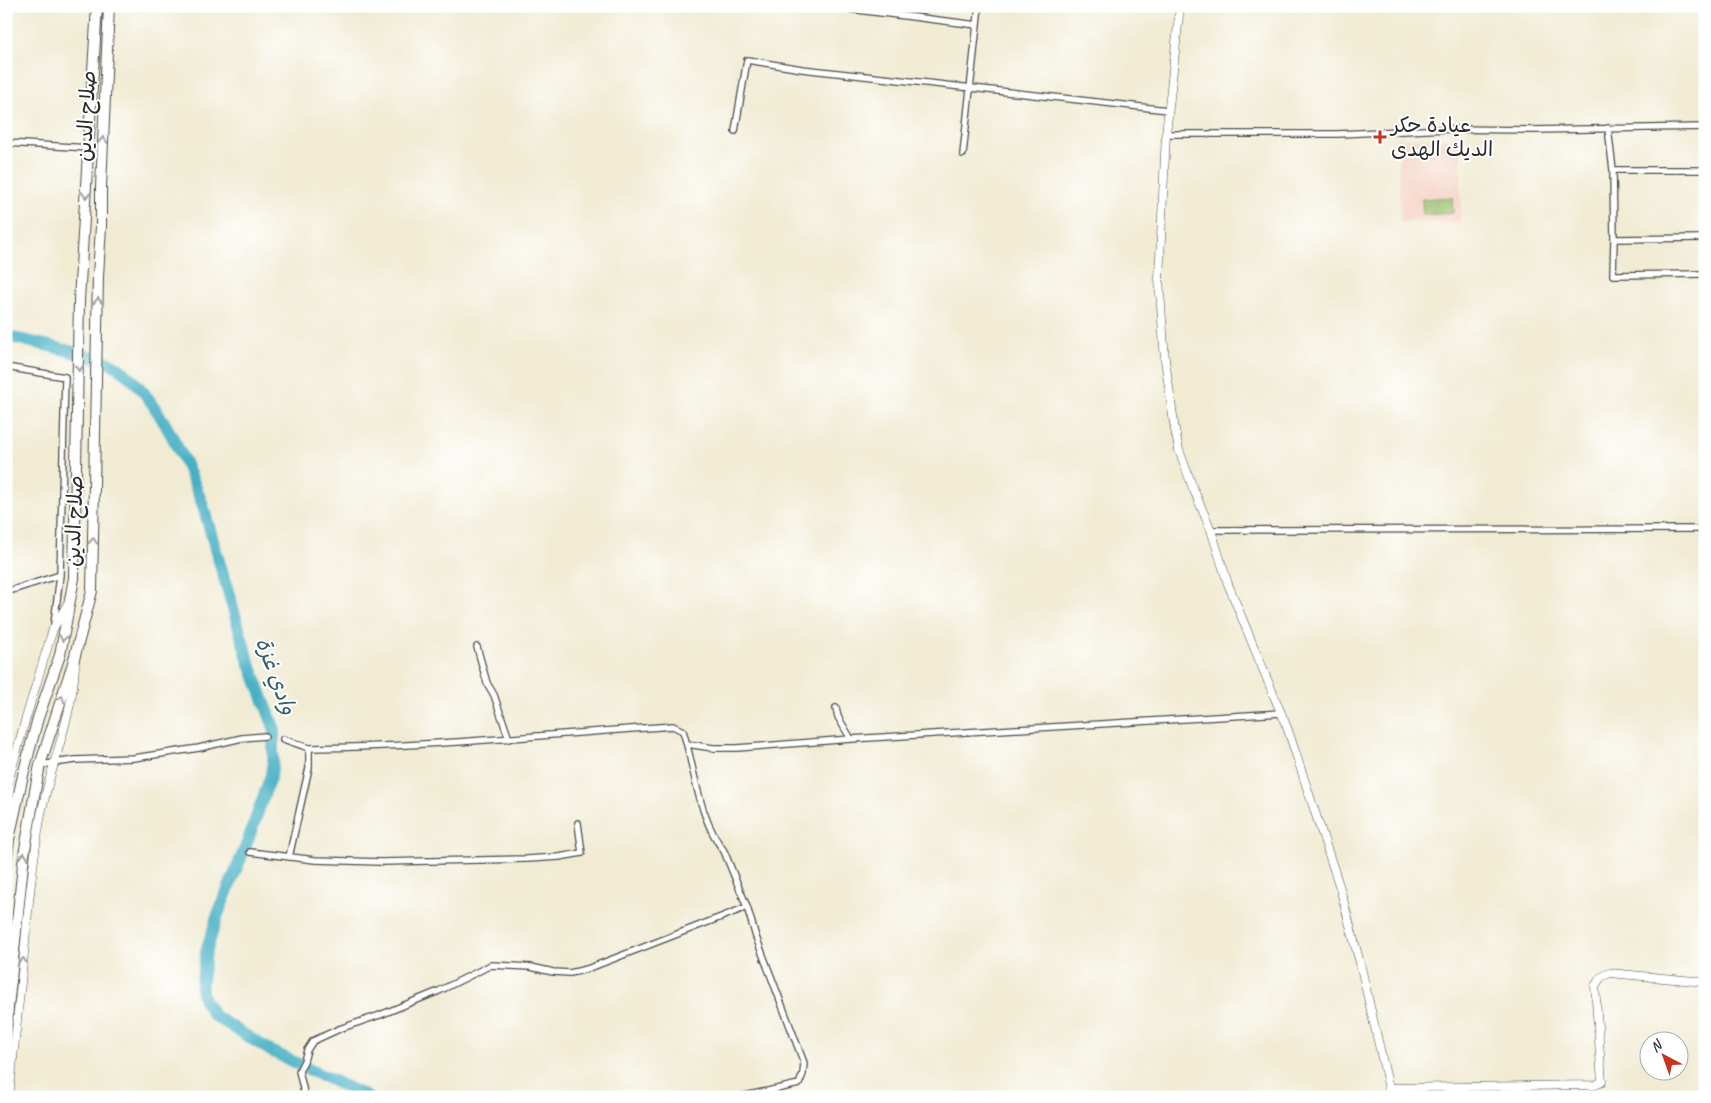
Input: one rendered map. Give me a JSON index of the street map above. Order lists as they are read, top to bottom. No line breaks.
{"streets":{"highway":["صلاح الدين"]},"water":["وادي غزة"],"places":{"health":["عيادة حكر الديك الهدى"]},"north":"top left"}
